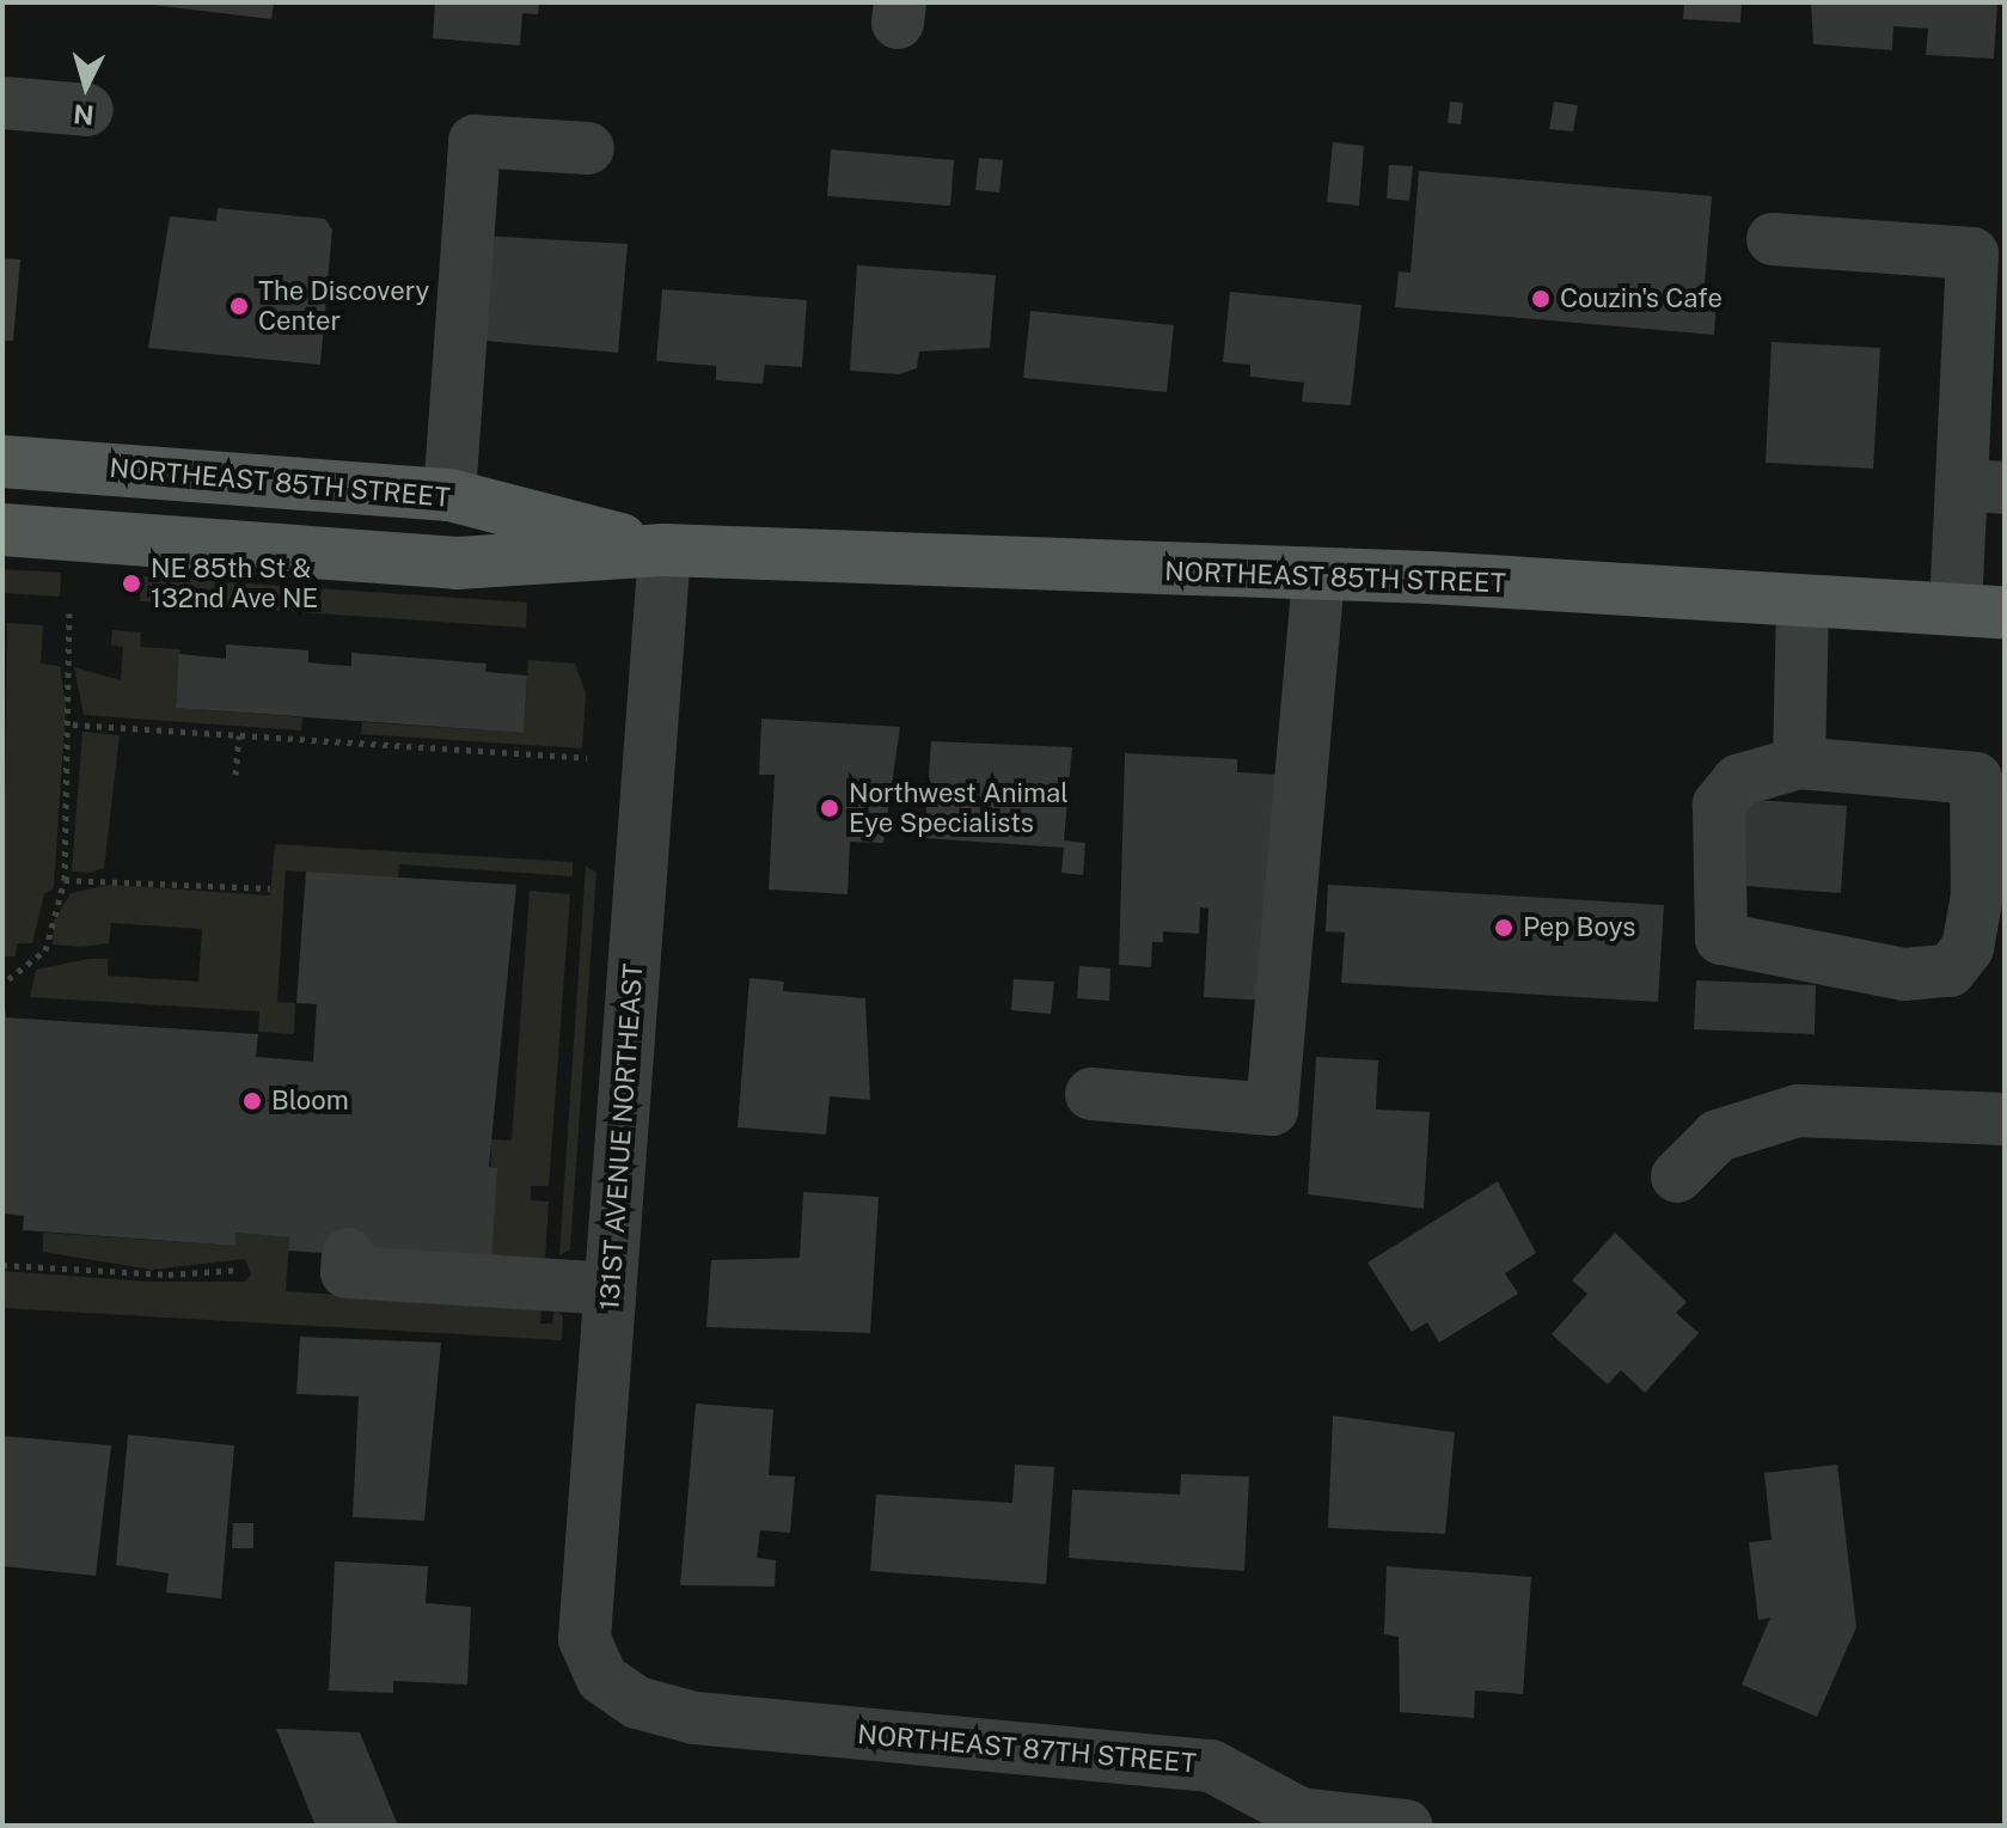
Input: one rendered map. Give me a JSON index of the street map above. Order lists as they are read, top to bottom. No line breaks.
{"streets":{"main road":["NORTHEAST 85TH STREET"],"street":["131ST AVENUE NORTHEAST","NORTHEAST 87TH STREET"]},"crossings":[["NORTHEAST 85TH STREET","131ST AVENUE NORTHEAST"],["131ST AVENUE NORTHEAST","NORTHEAST 87TH STREET"]],"places":["Couzin's Cafe","The Discovery Center","NE 85th St & 132nd Ave NE","Northwest Animal Eye Specialists","Pep Boys","Bloom"],"north":"bottom"}
